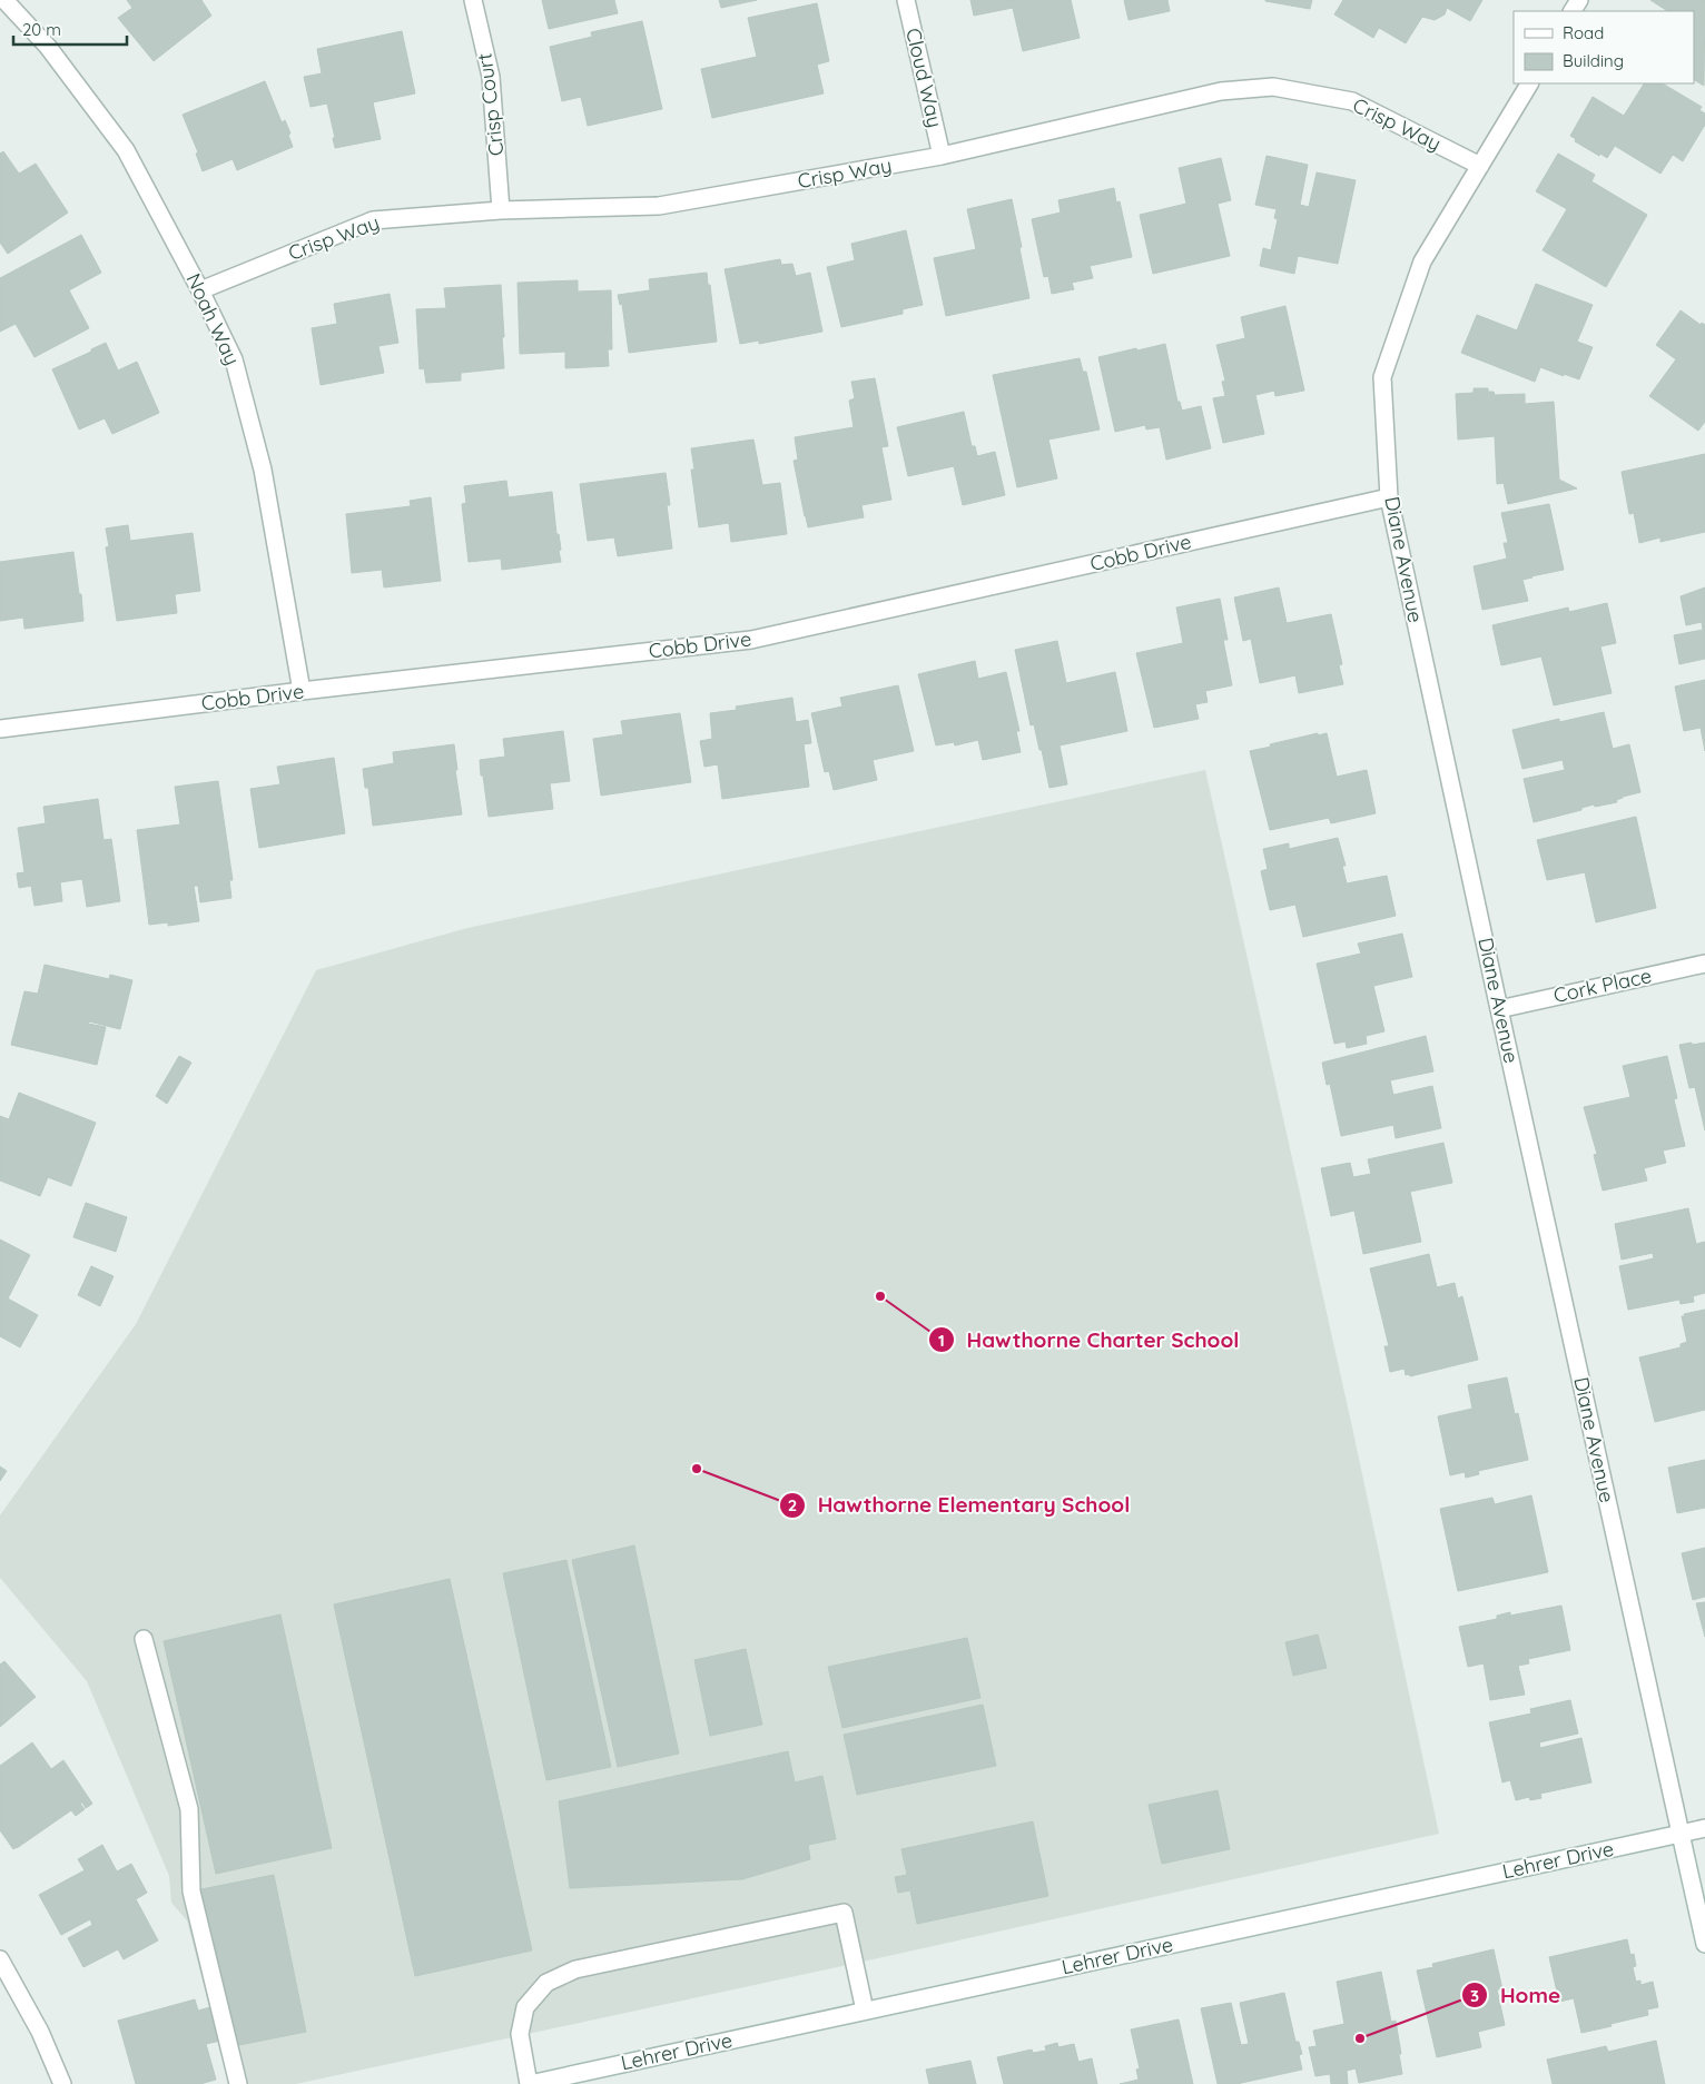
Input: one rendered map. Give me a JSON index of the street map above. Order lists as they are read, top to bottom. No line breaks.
{"streets":{"street":["Cloud Way","Crisp Court","Crisp Way","Noah Way","Cobb Drive","Diane Avenue","Cork Place","Lehrer Drive"]},"crossings":[["Cloud Way","Crisp Way"],["Crisp Court","Crisp Way"],["Crisp Way","Noah Way"],["Crisp Way","Diane Avenue"],["Noah Way","Cobb Drive"],["Cobb Drive","Diane Avenue"],["Diane Avenue","Cork Place"],["Diane Avenue","Lehrer Drive"]],"places":["Hawthorne Charter School","Hawthorne Elementary School","Home"],"legend":["Road","Building"],"scale_bar":"20 m"}
